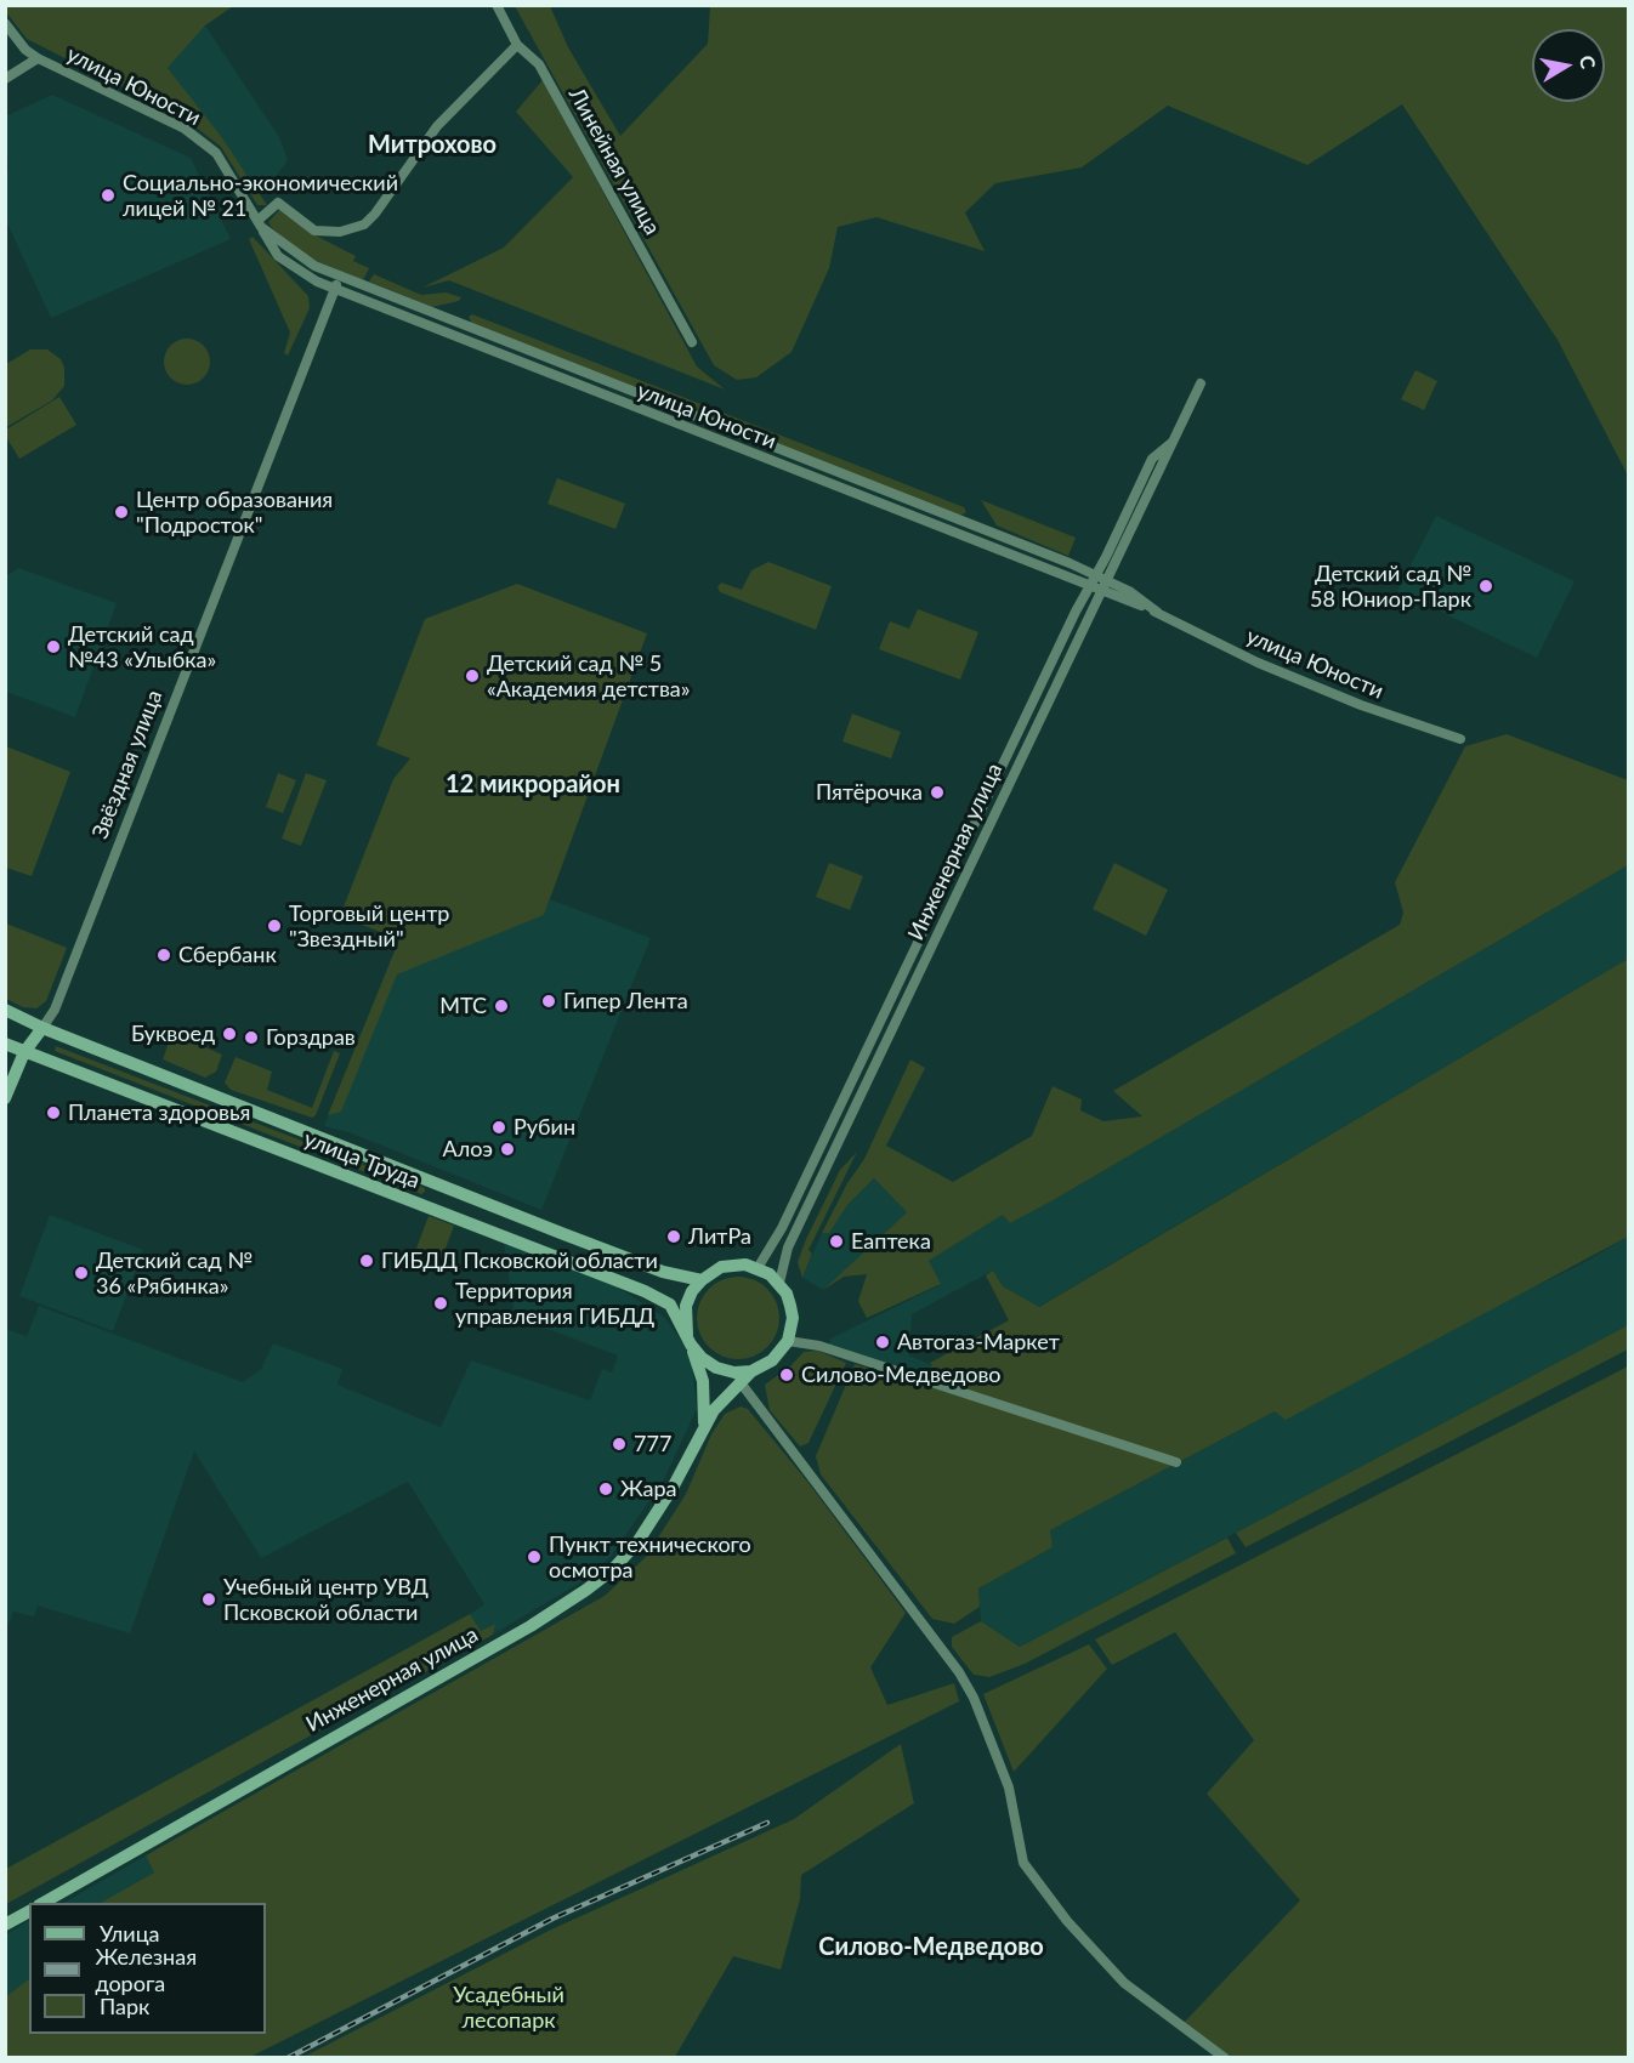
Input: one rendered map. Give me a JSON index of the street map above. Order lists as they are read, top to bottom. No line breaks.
{"streets":{"main road":["Звёздная улица","Инженерная улица","улица Труда"],"street":["улица Юности","Линейная улица"]},"crossings":[["улица Юности","Звёздная улица"],["улица Юности","Инженерная улица"],["Звёздная улица","улица Труда"],["Инженерная улица","улица Труда"]],"districts":["Митрохово","12 микрорайон","Силово-Медведово"],"parks":["Усадебный лесопарк"],"places":["Социально-экономический лицей № 21","Центр образования \"Подросток\"","Детский сад № 58 Юниор-Парк","Детский сад №43 «Улыбка»","Детский сад № 5 «Академия детства»","Пятёрочка","Торговый центр \"Звездный\"","Сбербанк","Гипер Лента","МТС","Буквоед","Горздрав","Планета здоровья","Рубин","Алоэ","ЛитРа","Еаптека","ГИБДД Псковской области","Детский сад № 36 «Рябинка»","Территория управления ГИБДД","Автогаз-Маркет","Силово-Медведово","777","Жара","Пункт технического осмотра","Учебный центр УВД Псковской области"],"legend":["Улица","Железная дорога","Парк"],"north":"right"}
